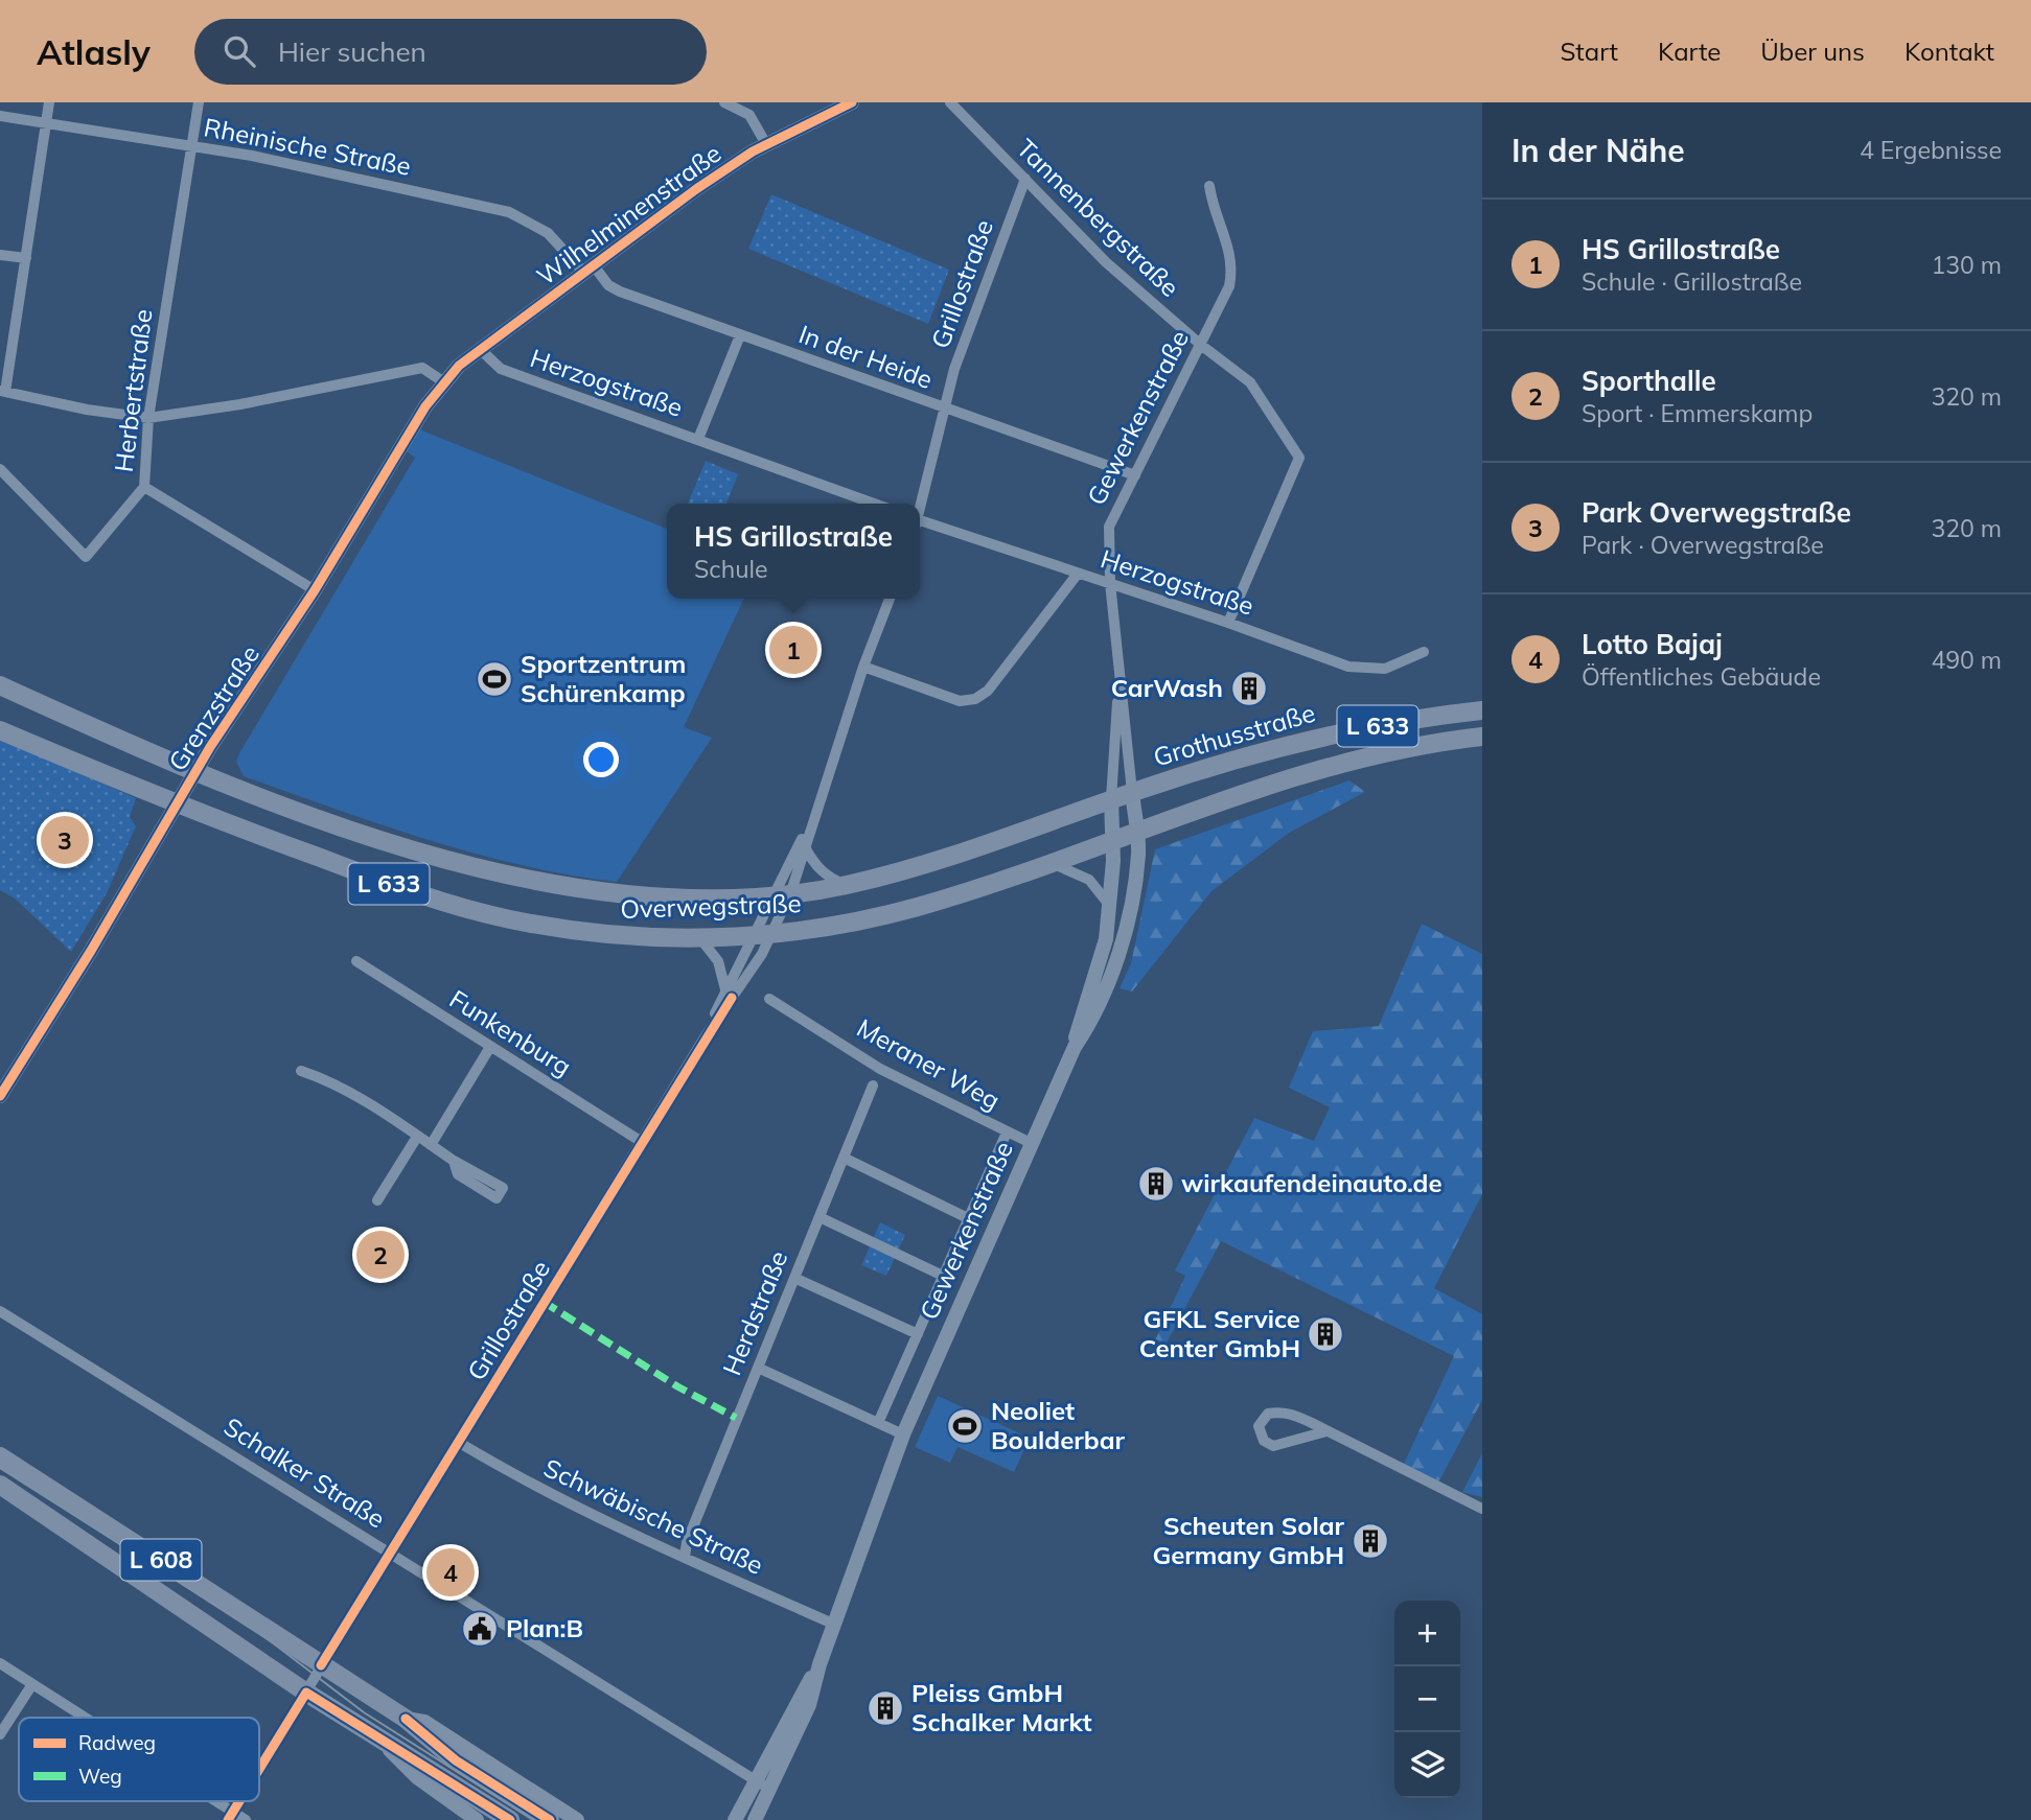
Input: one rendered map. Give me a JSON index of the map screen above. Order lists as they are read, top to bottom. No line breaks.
{"streets":{"main road":["L 633","Grothusstraße","Overwegstraße","L 608"],"street":["Rheinische Straße","Wilhelminenstraße","Tannenbergstraße","Grillostraße","In der Heide","Herzogstraße","Herbertstraße","Gewerkenstraße","Grenzstraße","Funkenburg","Meraner Weg","Herdstraße","Schalker Straße","Schwäbische Straße"]},"crossings":[["Rheinische Straße","Wilhelminenstraße"],["Rheinische Straße","In der Heide"],["Rheinische Straße","Herbertstraße"],["Wilhelminenstraße","In der Heide"],["Wilhelminenstraße","Herzogstraße"],["Wilhelminenstraße","Grenzstraße"],["Tannenbergstraße","Grillostraße"],["Tannenbergstraße","Herzogstraße"],["Tannenbergstraße","Gewerkenstraße"],["Grillostraße","In der Heide"],["Grillostraße","Overwegstraße"],["Grillostraße","Funkenburg"],["Grillostraße","Schalker Straße"],["Grillostraße","Schwäbische Straße"],["Grillostraße","L 608"],["In der Heide","Gewerkenstraße"],["Herzogstraße","Gewerkenstraße"],["Herbertstraße","Grenzstraße"],["Gewerkenstraße","L 633"],["Gewerkenstraße","Grothusstraße"],["Gewerkenstraße","Overwegstraße"],["Gewerkenstraße","Meraner Weg"],["Gewerkenstraße","Schalker Straße"],["Gewerkenstraße","Schwäbische Straße"],["Grenzstraße","Overwegstraße"],["L 633","Overwegstraße"],["Grothusstraße","Overwegstraße"],["Herdstraße","Schwäbische Straße"]],"places":{"sports":["Sportzentrum Schürenkamp","Neoliet Boulderbar"],"building":["CarWash","wirkaufendeinauto.de","GFKL Service Center GmbH","Scheuten Solar Germany GmbH","Pleiss GmbH Schalker Markt"],"public building":["Plan:B"]},"legend":["Radweg","Weg"],"page":{"header":"Atlasly","search":"Hier suchen","nav":["Start","Karte","Über uns","Kontakt"],"heading":["In der Nähe","4 Ergebnisse"],"list":[{"mark":"1","name":"HS Grillostraße","note":"Schule · Grillostraße","value":"130 m"},{"mark":"2","name":"Sporthalle","note":"Sport · Emmerskamp","value":"320 m"},{"mark":"3","name":"Park Overwegstraße","note":"Park · Overwegstraße","value":"320 m"},{"mark":"4","name":"Lotto Bajaj","note":"Öffentliches Gebäude","value":"490 m"}],"popup":["HS Grillostraße","Schule"],"pins":["1","3","2","4"],"map_buttons":["+","−"]}}
